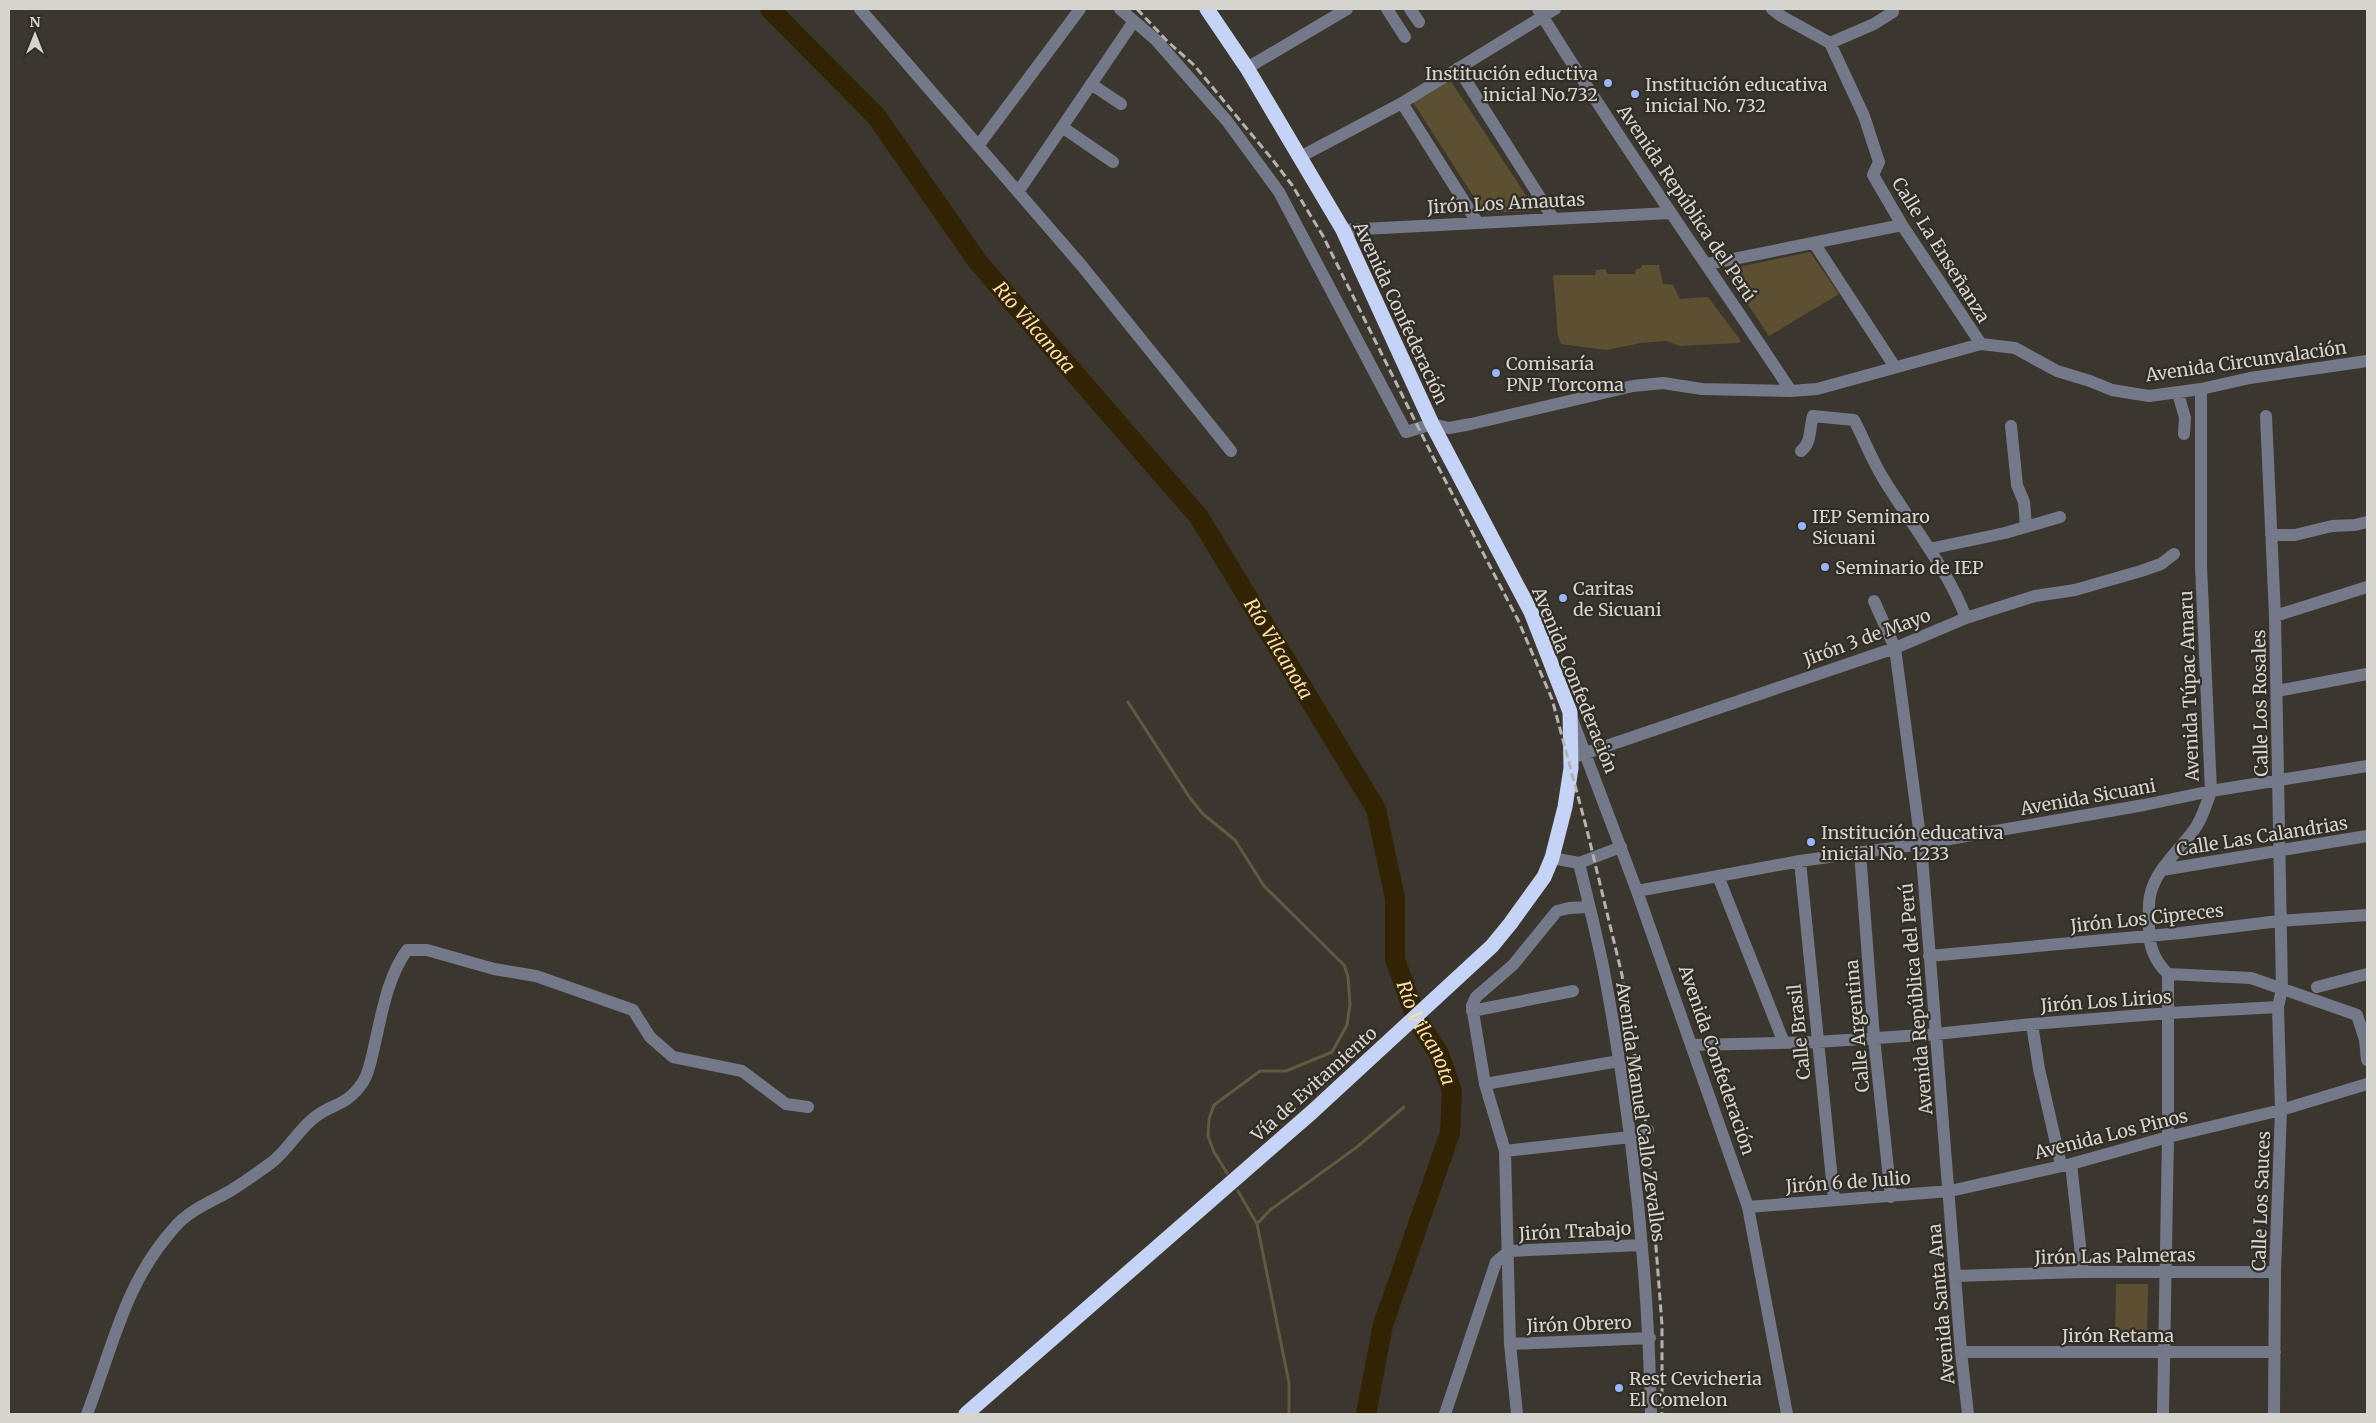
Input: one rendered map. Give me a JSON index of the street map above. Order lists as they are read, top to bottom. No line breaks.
{"streets":{"highway":["Avenida Confederación","Vía de Evitamiento"],"street":["Jirón Los Amautas","Avenida República del Perú","Calle La Enseñanza","Avenida Circunvalación","Jirón 3 de Mayo","Avenida Túpac Amaru","Calle Los Rosales","Avenida Sicuani","Calle Las Calandrias","Jirón Los Cipreces","Jirón Los Lirios","Calle Argentina","Calle Brasil","Avenida Manuel Callo Zevallos","Avenida Los Pinos","Jirón 6 de Julio","Calle Los Sauces","Jirón Trabajo","Jirón Las Palmeras","Avenida Santa Ana","Jirón Obrero","Jirón Retama"]},"crossings":[["Jirón Los Amautas","Avenida República del Perú"],["Jirón Los Amautas","Avenida Confederación"],["Avenida República del Perú","Avenida Circunvalación"],["Avenida República del Perú","Jirón 3 de Mayo"],["Avenida República del Perú","Avenida Sicuani"],["Avenida República del Perú","Jirón Los Cipreces"],["Avenida República del Perú","Jirón Los Lirios"],["Avenida República del Perú","Avenida Los Pinos"],["Avenida República del Perú","Jirón 6 de Julio"],["Avenida República del Perú","Avenida Santa Ana"],["Calle La Enseñanza","Avenida Circunvalación"],["Avenida Confederación","Avenida Circunvalación"],["Avenida Confederación","Jirón 3 de Mayo"],["Avenida Confederación","Avenida Sicuani"],["Avenida Confederación","Jirón Los Lirios"],["Avenida Confederación","Vía de Evitamiento"],["Avenida Confederación","Jirón 6 de Julio"],["Avenida Circunvalación","Avenida Túpac Amaru"],["Jirón 3 de Mayo","Vía de Evitamiento"],["Avenida Túpac Amaru","Avenida Sicuani"],["Avenida Túpac Amaru","Calle Las Calandrias"],["Avenida Túpac Amaru","Jirón Los Cipreces"],["Calle Los Rosales","Avenida Sicuani"],["Calle Los Rosales","Calle Las Calandrias"],["Calle Los Rosales","Jirón Los Cipreces"],["Calle Los Rosales","Calle Los Sauces"],["Avenida Sicuani","Calle Argentina"],["Avenida Sicuani","Calle Brasil"],["Jirón Los Lirios","Calle Argentina"],["Jirón Los Lirios","Calle Brasil"],["Jirón Los Lirios","Calle Los Sauces"],["Calle Argentina","Jirón 6 de Julio"],["Calle Brasil","Jirón 6 de Julio"],["Avenida Manuel Callo Zevallos","Jirón Trabajo"],["Avenida Manuel Callo Zevallos","Jirón Obrero"],["Avenida Los Pinos","Jirón 6 de Julio"],["Avenida Los Pinos","Calle Los Sauces"],["Avenida Los Pinos","Avenida Santa Ana"],["Jirón 6 de Julio","Avenida Santa Ana"],["Calle Los Sauces","Jirón Las Palmeras"],["Calle Los Sauces","Jirón Retama"],["Jirón Las Palmeras","Avenida Santa Ana"],["Avenida Santa Ana","Jirón Retama"]],"water":["Río Vilcanota"],"places":["Institución eductiva inicial No.732","Institución educativa inicial No. 732","Comisaría PNP Torcoma","IEP Seminaro Sicuani","Seminario de IEP","Caritas de Sicuani","Institución educativa inicial No. 1233","Rest Cevicheria El Comelon"],"north":"top"}
